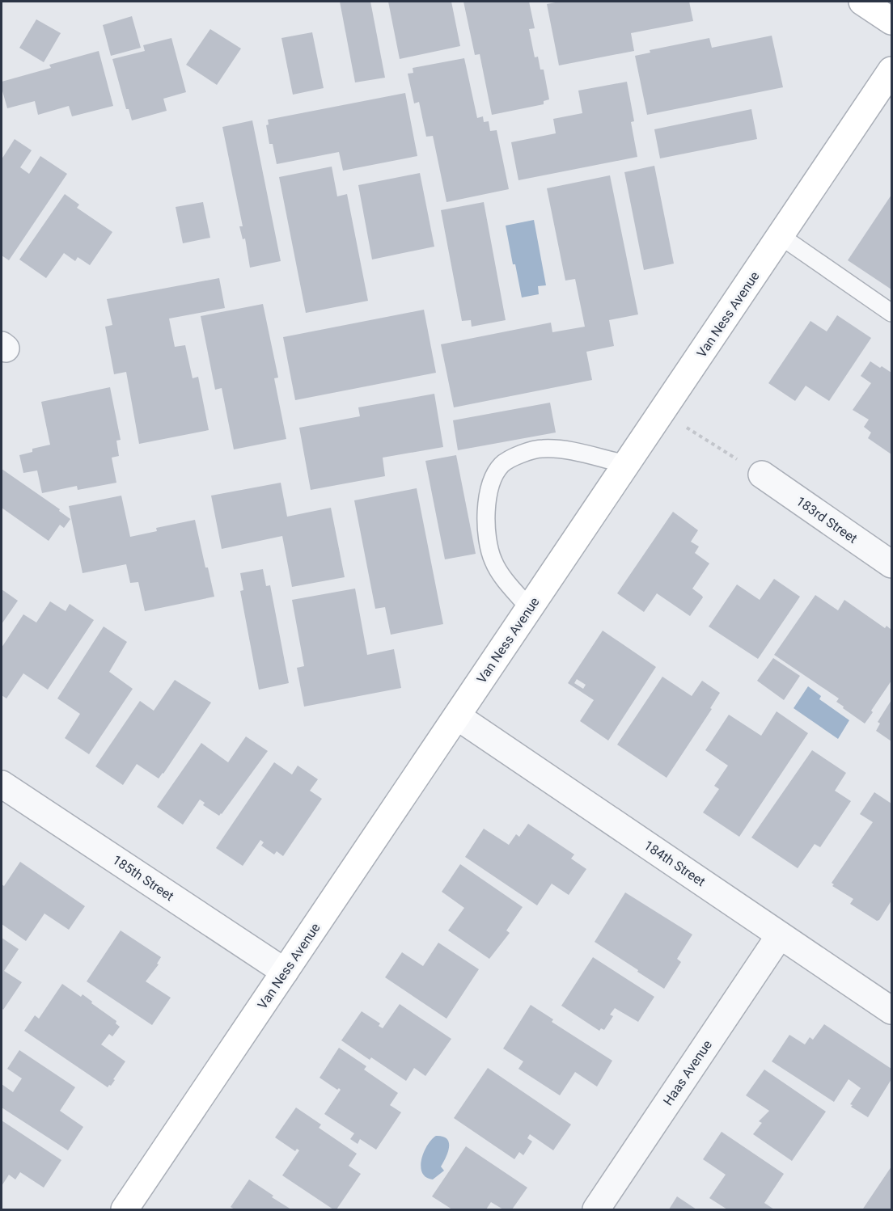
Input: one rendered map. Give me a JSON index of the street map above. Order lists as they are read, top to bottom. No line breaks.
{"streets":{"main road":["Van Ness Avenue"],"street":["183rd Street","184th Street","185th Street","Haas Avenue"]},"crossings":[["Van Ness Avenue","184th Street"],["Van Ness Avenue","185th Street"],["184th Street","Haas Avenue"]]}
